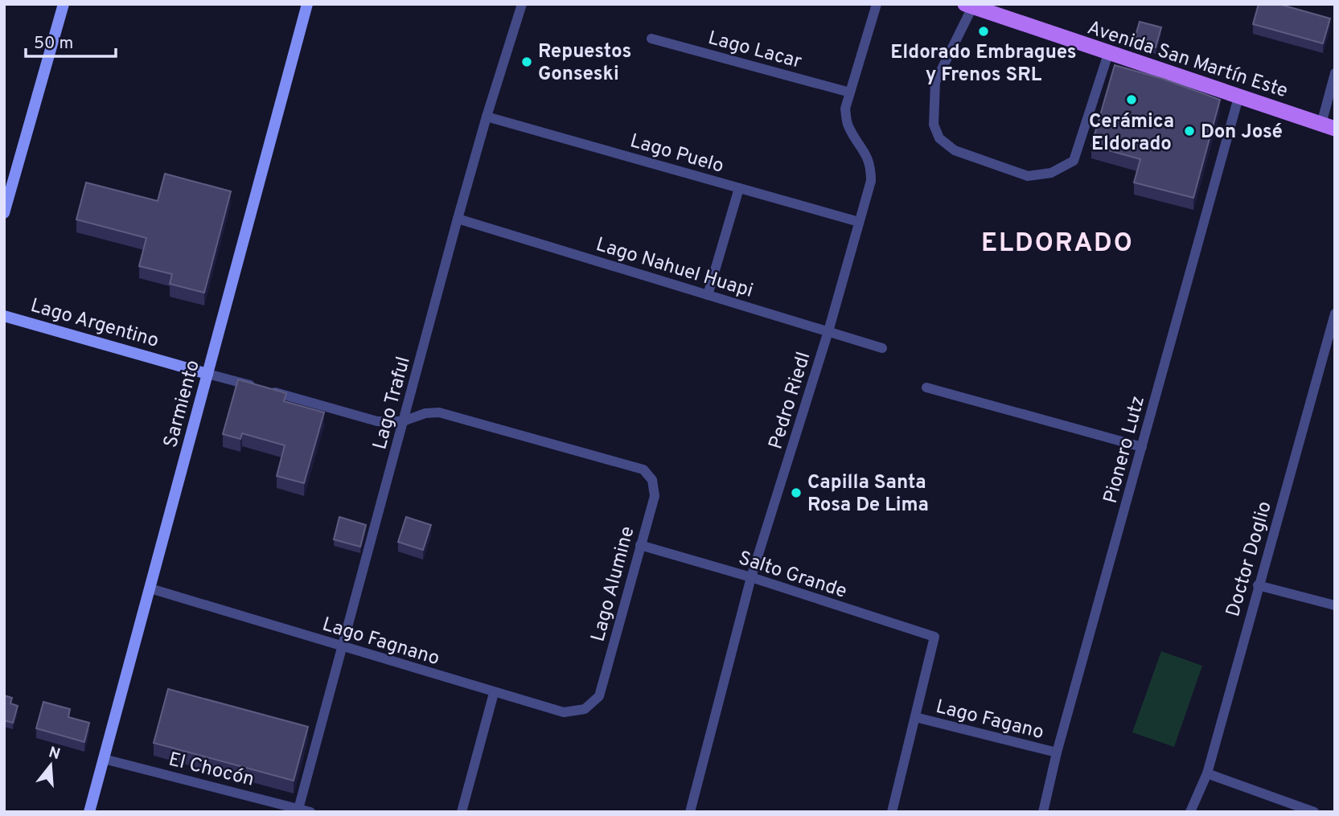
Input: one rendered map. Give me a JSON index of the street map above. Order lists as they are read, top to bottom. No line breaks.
{"streets":{"main road":["Avenida San Martín Este","Lago Argentino","Sarmiento"],"street":["Lago Lacar","Lago Puelo","Lago Nahuel Huapi","Pedro Riedl","Lago Traful","Pionero Lutz","Doctor Doglio","Salto Grande","Lago Alumine","Lago Fagnano","Lago Fagano","El Chocón"]},"crossings":[["Lago Lacar","Pedro Riedl"],["Avenida San Martín Este","Pionero Lutz"],["Lago Puelo","Pedro Riedl"],["Lago Puelo","Lago Traful"],["Lago Nahuel Huapi","Pedro Riedl"],["Lago Nahuel Huapi","Lago Traful"],["Lago Argentino","Lago Traful"],["Lago Argentino","Sarmiento"],["Lago Argentino","Lago Alumine"],["Pedro Riedl","Salto Grande"],["Lago Traful","Lago Alumine"],["Lago Traful","Lago Fagnano"],["Lago Traful","El Chocón"],["Sarmiento","Lago Fagnano"],["Sarmiento","El Chocón"],["Pionero Lutz","Lago Fagano"],["Salto Grande","Lago Alumine"],["Salto Grande","Lago Fagano"],["Lago Alumine","Lago Fagnano"]],"districts":["ELDORADO"],"places":["Eldorado Embragues y Frenos SRL","Repuestos Gonseski","Cerámica Eldorado","Don José","Capilla Santa Rosa De Lima"],"scale_bar":"50 m","north":"top"}
